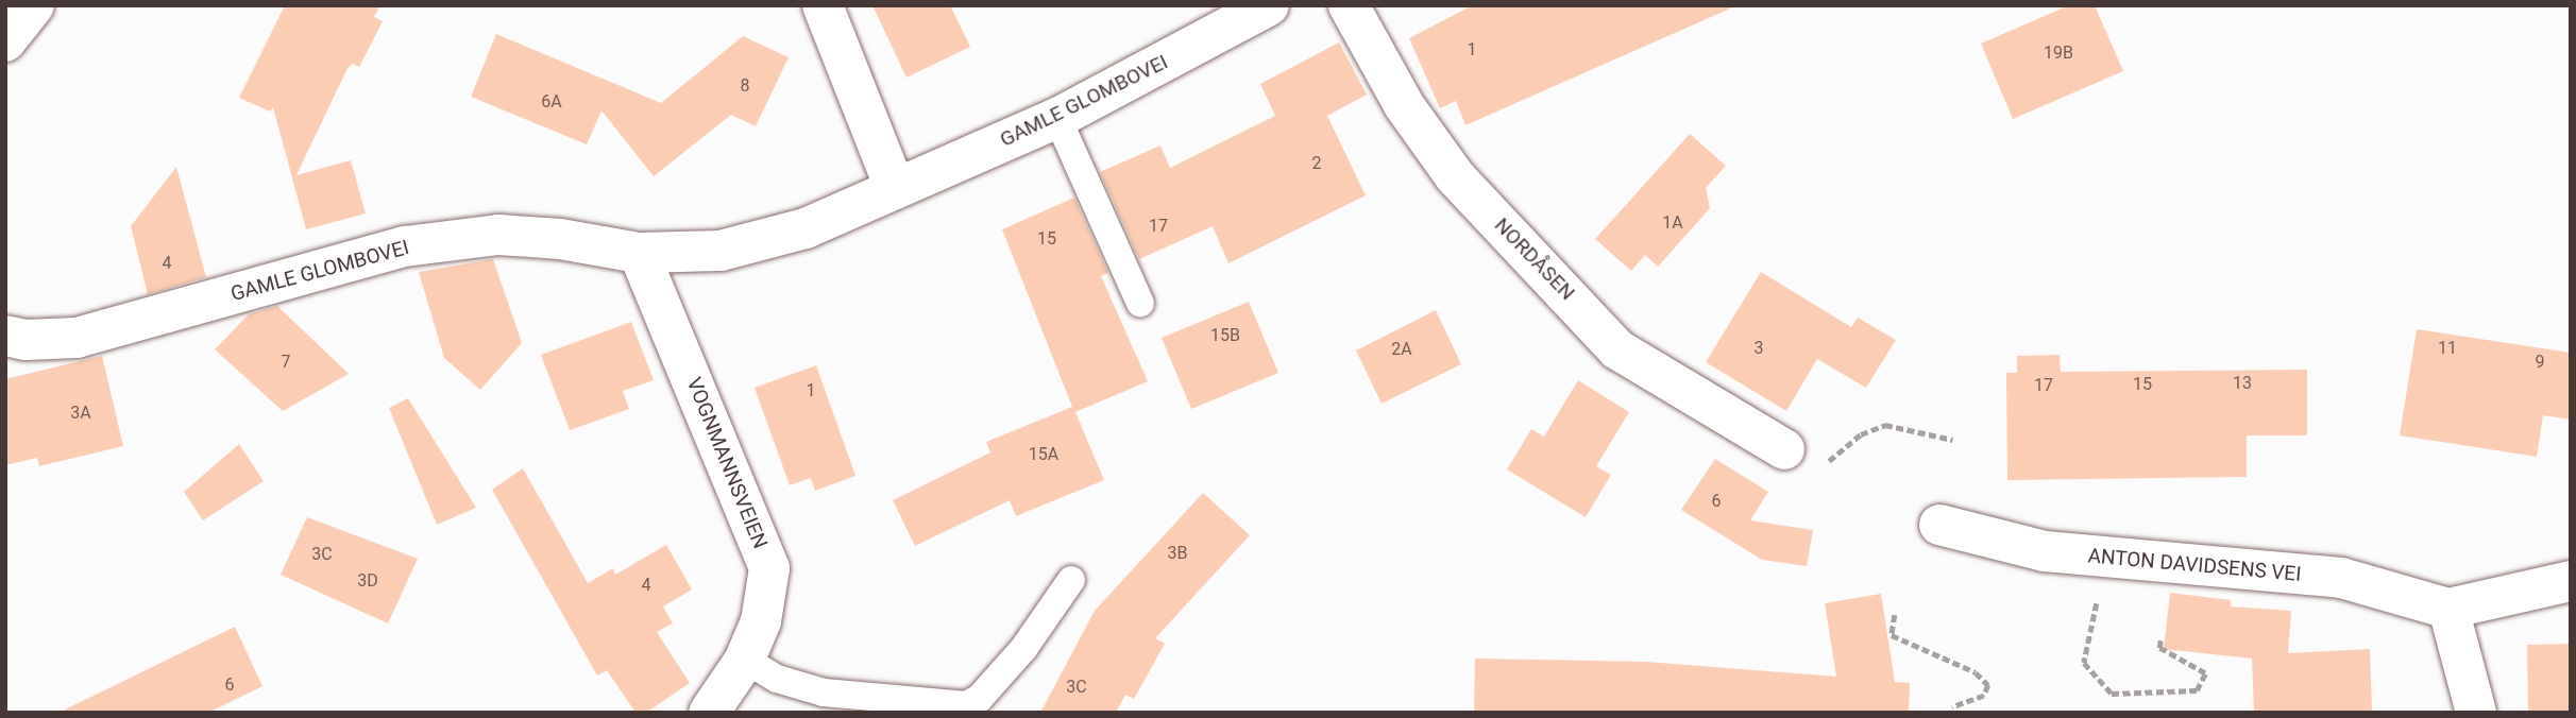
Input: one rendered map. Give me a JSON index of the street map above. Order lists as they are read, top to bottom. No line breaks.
{"streets":{"street":["GAMLE GLOMBOVEI","NORDÅSEN","VOGNMANNSVEIEN","ANTON DAVIDSENS VEI"]},"crossings":[["GAMLE GLOMBOVEI","VOGNMANNSVEIEN"]],"house_numbers":["1","19B","8","6A","2","1A","17","15","4","15B","3","11","2A","7","9","13","15","17","1","3A","15A","6","3B","3C","3D","4","6","3C"]}
